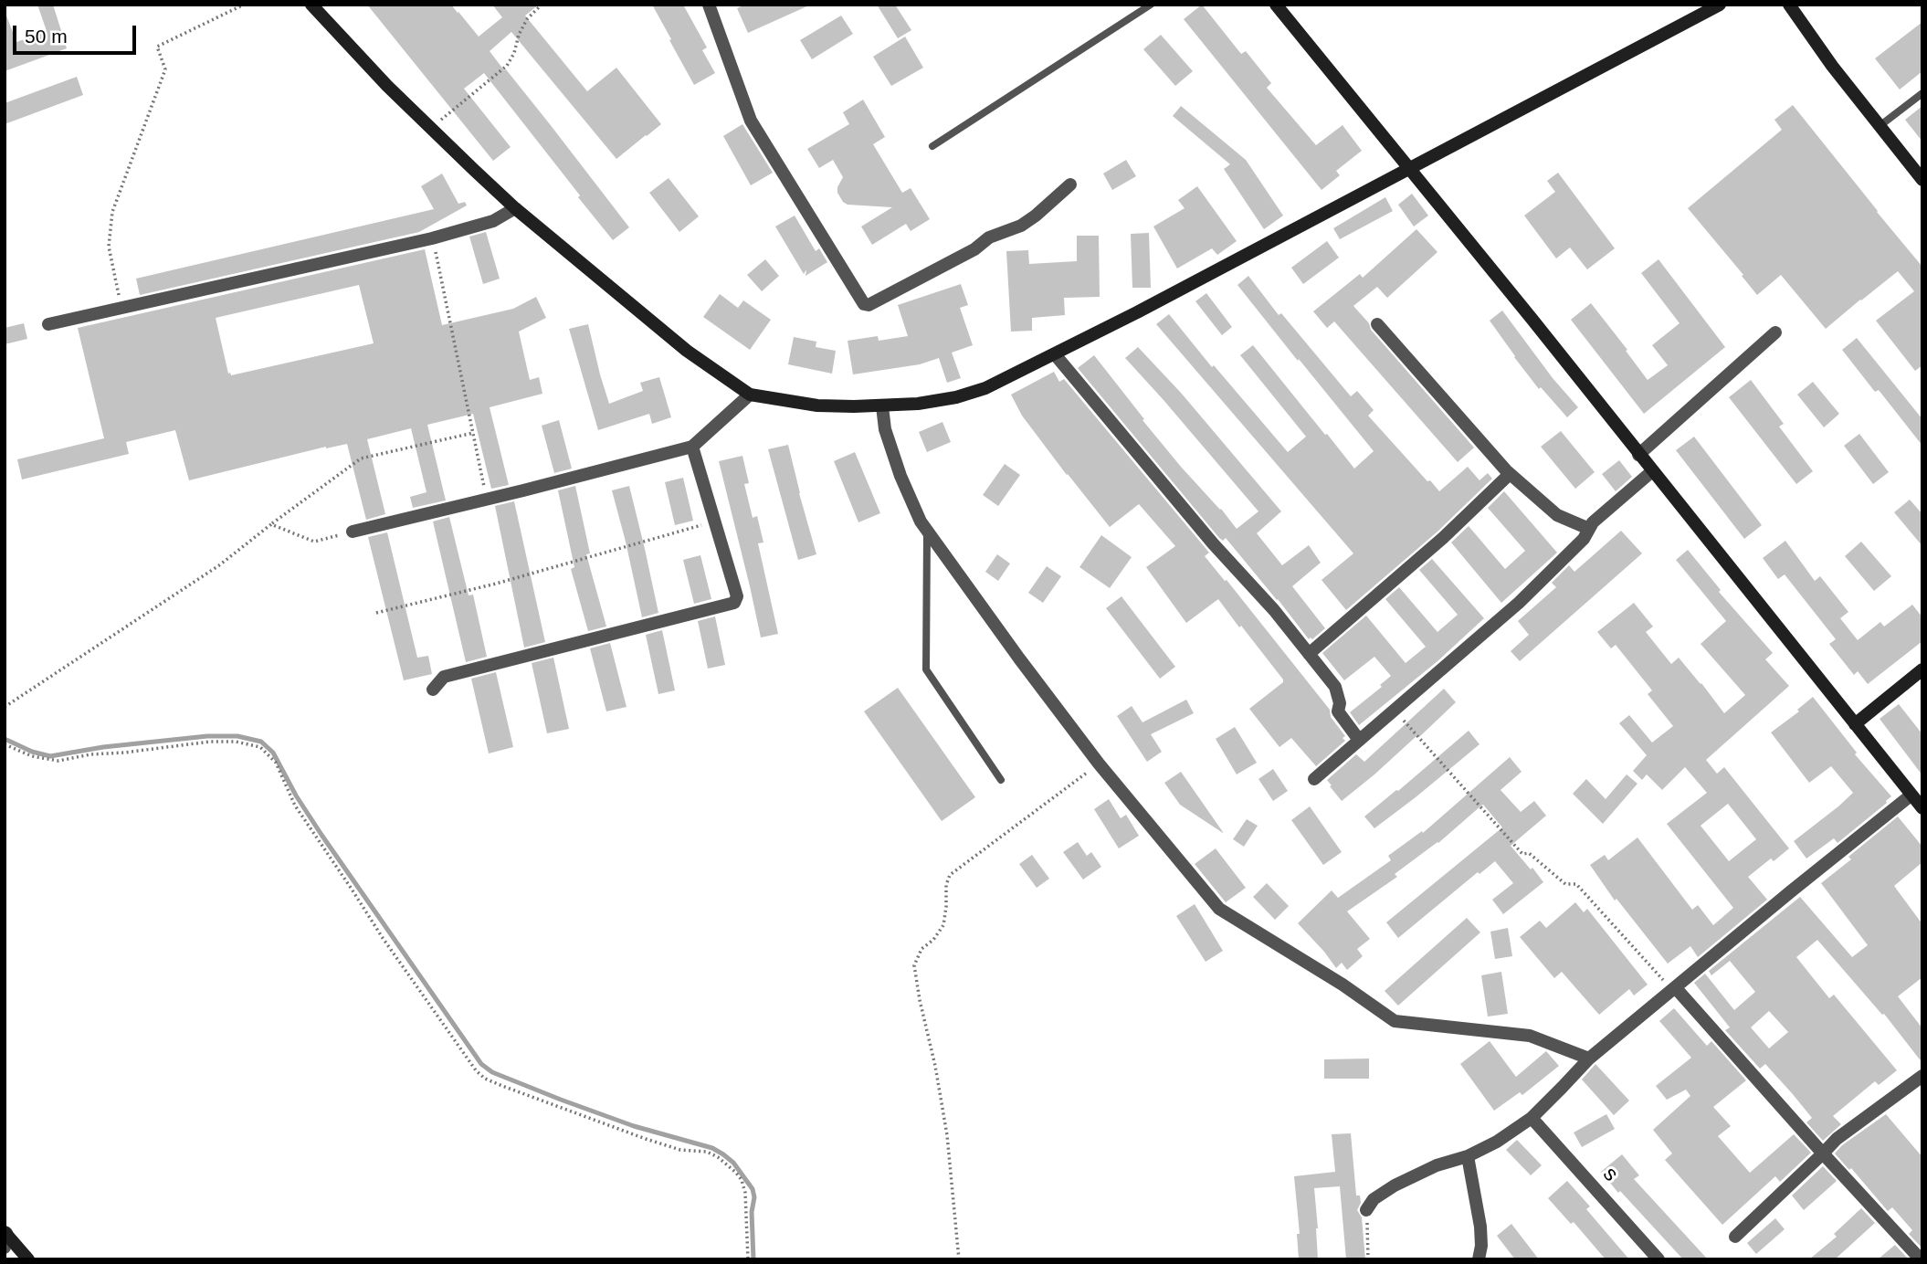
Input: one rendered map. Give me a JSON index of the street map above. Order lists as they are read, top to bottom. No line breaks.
{"streets":{"street":["s"]},"scale_bar":"50 m"}
